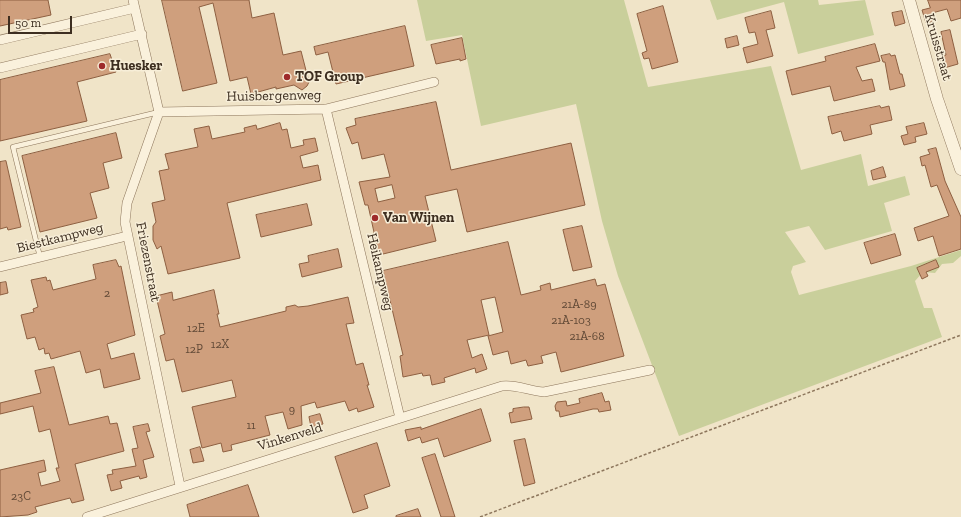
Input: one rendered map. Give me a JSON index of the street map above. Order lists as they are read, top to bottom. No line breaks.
{"streets":{"street":["Kruisstraat","Huisbergenweg","Biestkampweg","Friezenstraat","Heikampweg","Vinkenveld"]},"crossings":[["Huisbergenweg","Friezenstraat"],["Huisbergenweg","Heikampweg"],["Biestkampweg","Friezenstraat"],["Friezenstraat","Vinkenveld"],["Heikampweg","Vinkenveld"]],"places":["Huesker","TOF Group","Van Wijnen"],"house_numbers":["2","21A-89","21A-103","12E","21A-68","12X","12P","9","11","23C"],"scale_bar":"50 m"}
